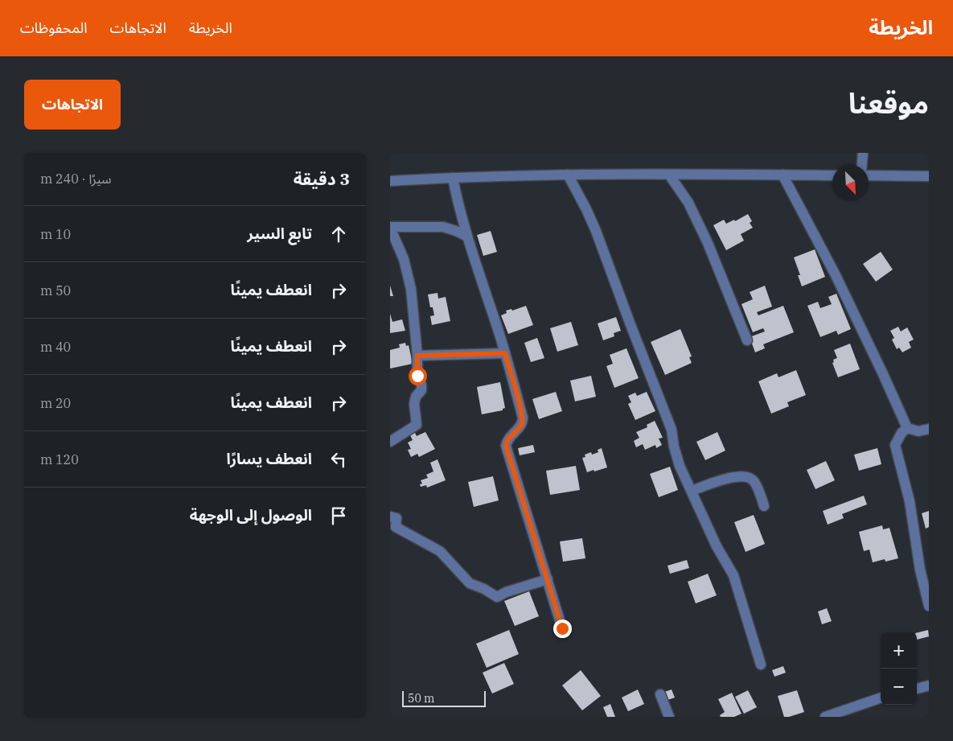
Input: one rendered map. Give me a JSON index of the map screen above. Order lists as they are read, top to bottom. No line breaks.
{"scale_bar":"50 m","north":"bottom right","page":{"header":"الخريطة","nav":["الخريطة","الاتجاهات","المحفوظات"],"title":"موقعنا","buttons":"الاتجاهات","heading":["3 دقيقة","سيرًا · 240 m"],"list":[["تابع السير","10 m"],["انعطف يمينًا","50 m"],["انعطف يمينًا","40 m"],["انعطف يمينًا","20 m"],["انعطف يسارًا","120 m"],"الوصول إلى الوجهة"],"map_buttons":["+","−"],"scale":"50 m"}}
